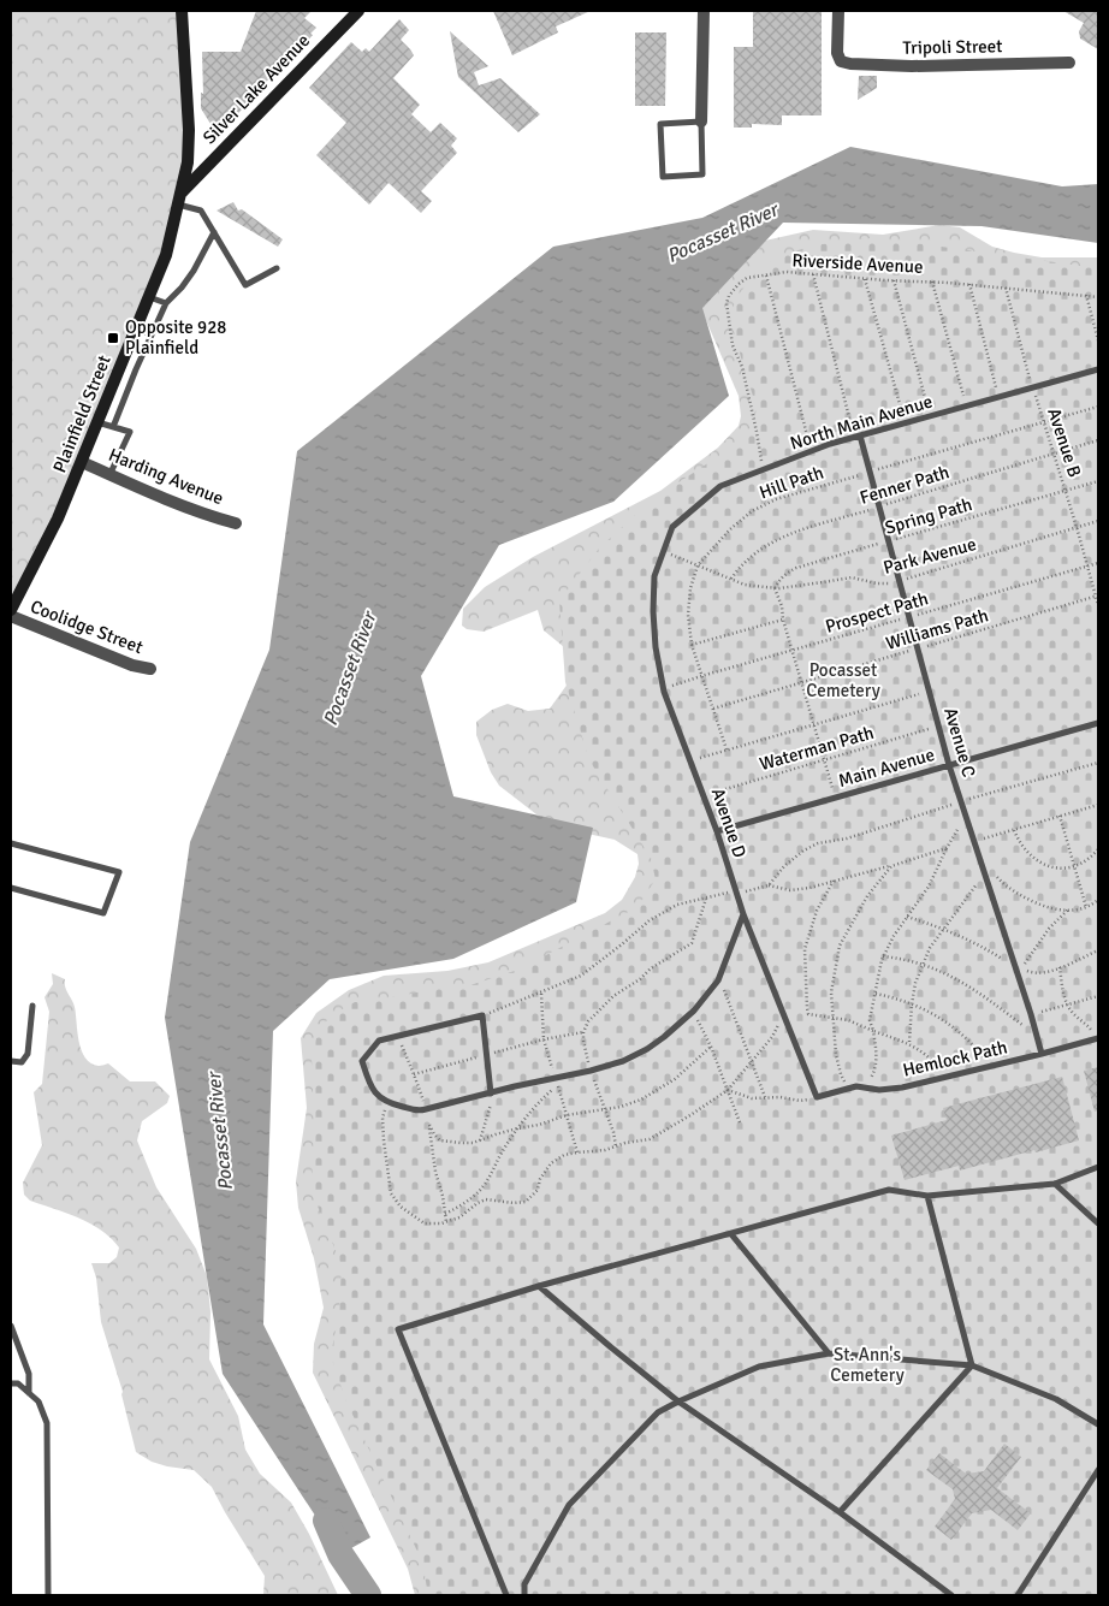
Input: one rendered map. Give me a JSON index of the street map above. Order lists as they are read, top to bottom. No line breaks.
{"streets":{"main road":["Silver Lake Avenue","Plainfield Street"],"street":["Tripoli Street","Harding Avenue","Coolidge Street"],"lane":["North Main Avenue","Avenue C","Main Avenue","Avenue D","Hemlock Path"],"path":["Riverside Avenue","Avenue B","Hill Path","Fenner Path","Spring Path","Park Avenue","Prospect Path","Williams Path","Waterman Path"]},"crossings":[["Silver Lake Avenue","Plainfield Street"],["Riverside Avenue","North Main Avenue"],["Riverside Avenue","Avenue B"],["Plainfield Street","Harding Avenue"],["North Main Avenue","Avenue B"],["North Main Avenue","Park Avenue"],["North Main Avenue","Avenue C"],["North Main Avenue","Avenue D"],["Avenue B","Hill Path"],["Avenue B","Fenner Path"],["Avenue B","Spring Path"],["Avenue B","Park Avenue"],["Avenue B","Prospect Path"],["Avenue B","Williams Path"],["Hill Path","Park Avenue"],["Hill Path","Prospect Path"],["Hill Path","Williams Path"],["Hill Path","Avenue C"],["Fenner Path","Park Avenue"],["Fenner Path","Avenue C"],["Spring Path","Park Avenue"],["Spring Path","Avenue C"],["Park Avenue","Avenue C"],["Park Avenue","Avenue D"],["Prospect Path","Avenue C"],["Prospect Path","Avenue D"],["Williams Path","Avenue C"],["Avenue C","Waterman Path"],["Avenue C","Main Avenue"],["Avenue C","Hemlock Path"],["Waterman Path","Avenue D"],["Main Avenue","Avenue D"],["Avenue D","Hemlock Path"]],"water":["Pocasset River"],"parks":["Pocasset Cemetery","St. Ann's Cemetery"],"places":{"transit":["Opposite 928 Plainfield"]}}
